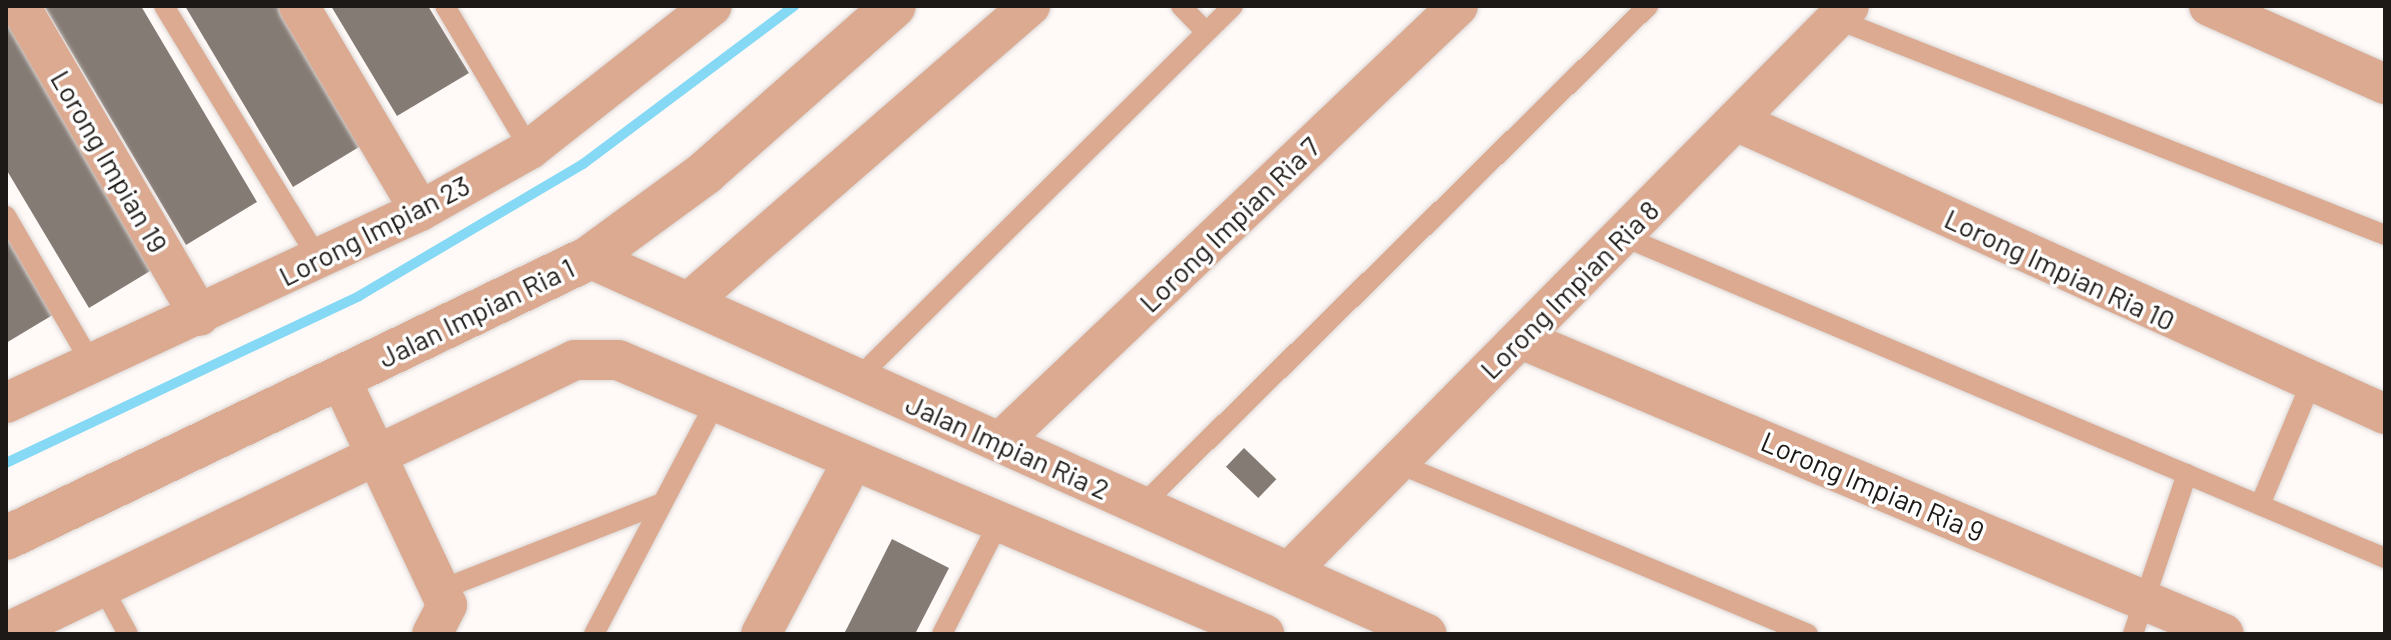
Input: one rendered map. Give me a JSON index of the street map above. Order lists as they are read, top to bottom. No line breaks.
{"streets":{"street":["Lorong Impian 19","Lorong Impian Ria 7","Lorong Impian 23","Lorong Impian Ria 10","Lorong Impian Ria 8","Jalan Impian Ria 1","Jalan Impian Ria 2","Lorong Impian Ria 9"]},"crossings":[["Lorong Impian 19","Lorong Impian 23"],["Lorong Impian Ria 7","Jalan Impian Ria 2"],["Lorong Impian Ria 10","Lorong Impian Ria 8"],["Lorong Impian Ria 8","Jalan Impian Ria 2"],["Lorong Impian Ria 8","Lorong Impian Ria 9"],["Jalan Impian Ria 1","Jalan Impian Ria 2"]]}
